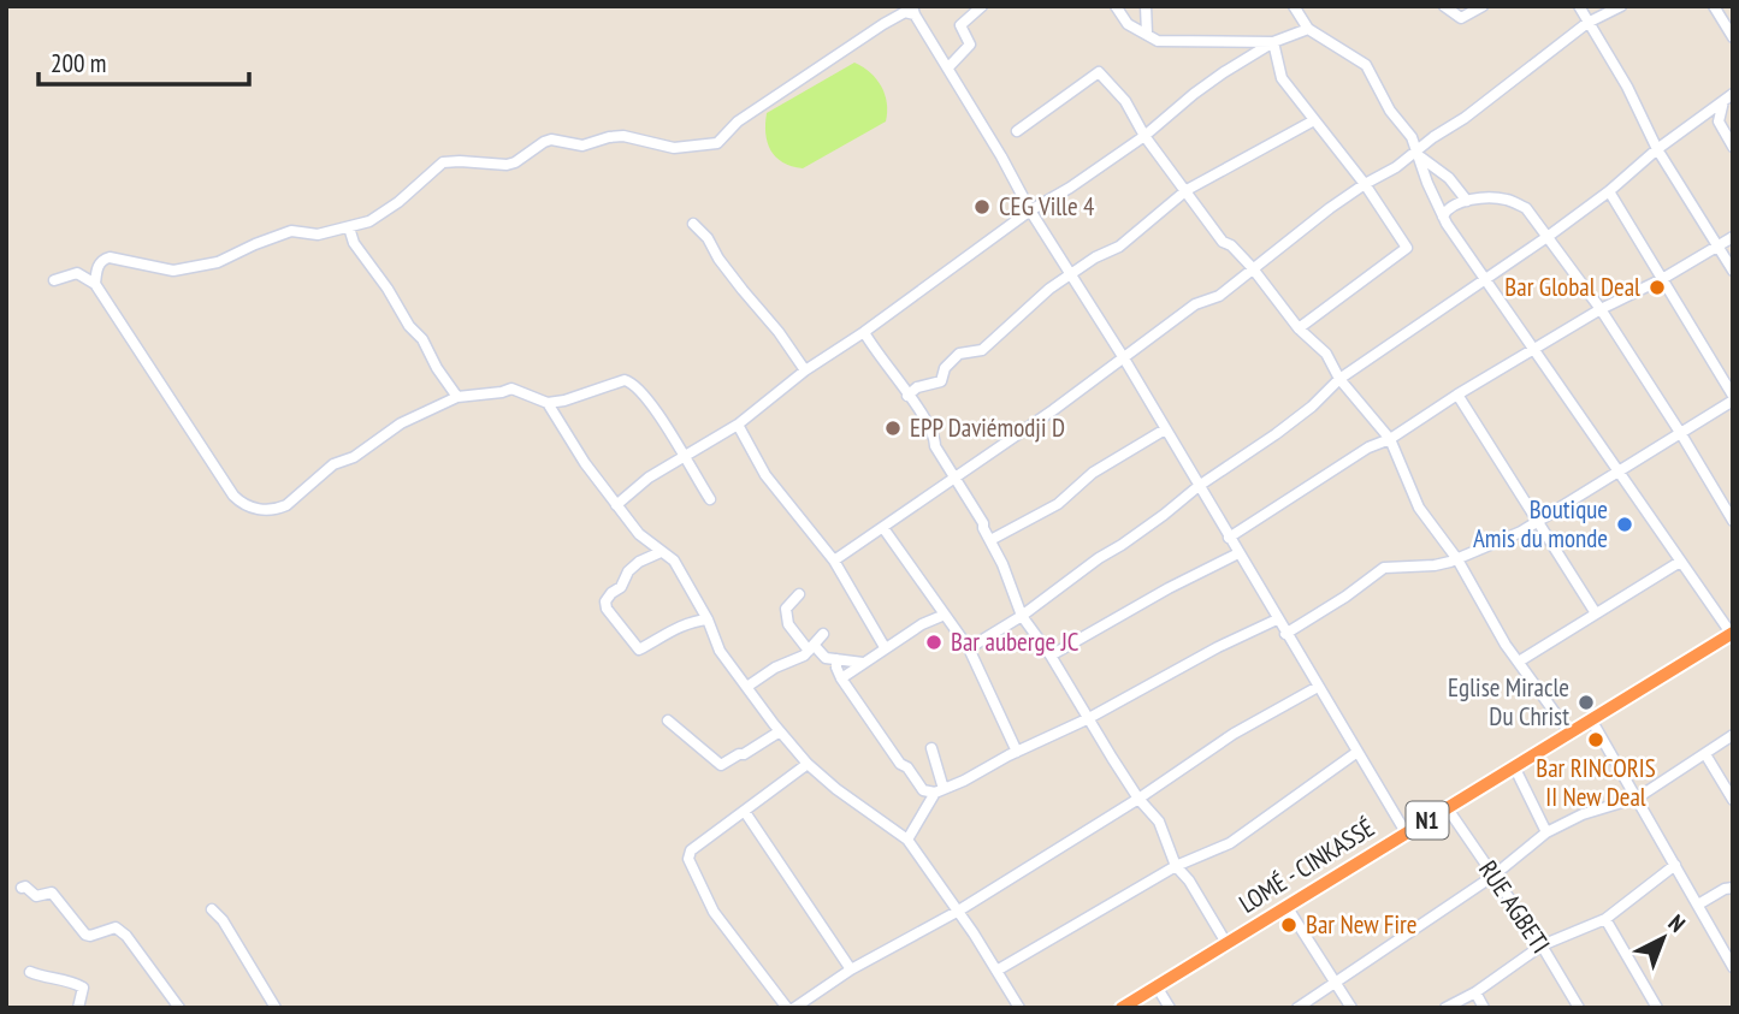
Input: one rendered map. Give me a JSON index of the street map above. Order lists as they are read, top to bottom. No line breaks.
{"streets":{"highway":["N1","LOMÉ - CINKASSÉ"],"street":["RUE AGBETI"]},"crossings":[["LOMÉ - CINKASSÉ","RUE AGBETI"]],"places":["CEG Ville 4","Bar Global Deal","EPP Daviémodji D","Boutique Amis du monde","Bar auberge JC","Eglise Miracle Du Christ","Bar RINCORIS II New Deal","Bar New Fire"],"scale_bar":"200 m","north":"top right"}
